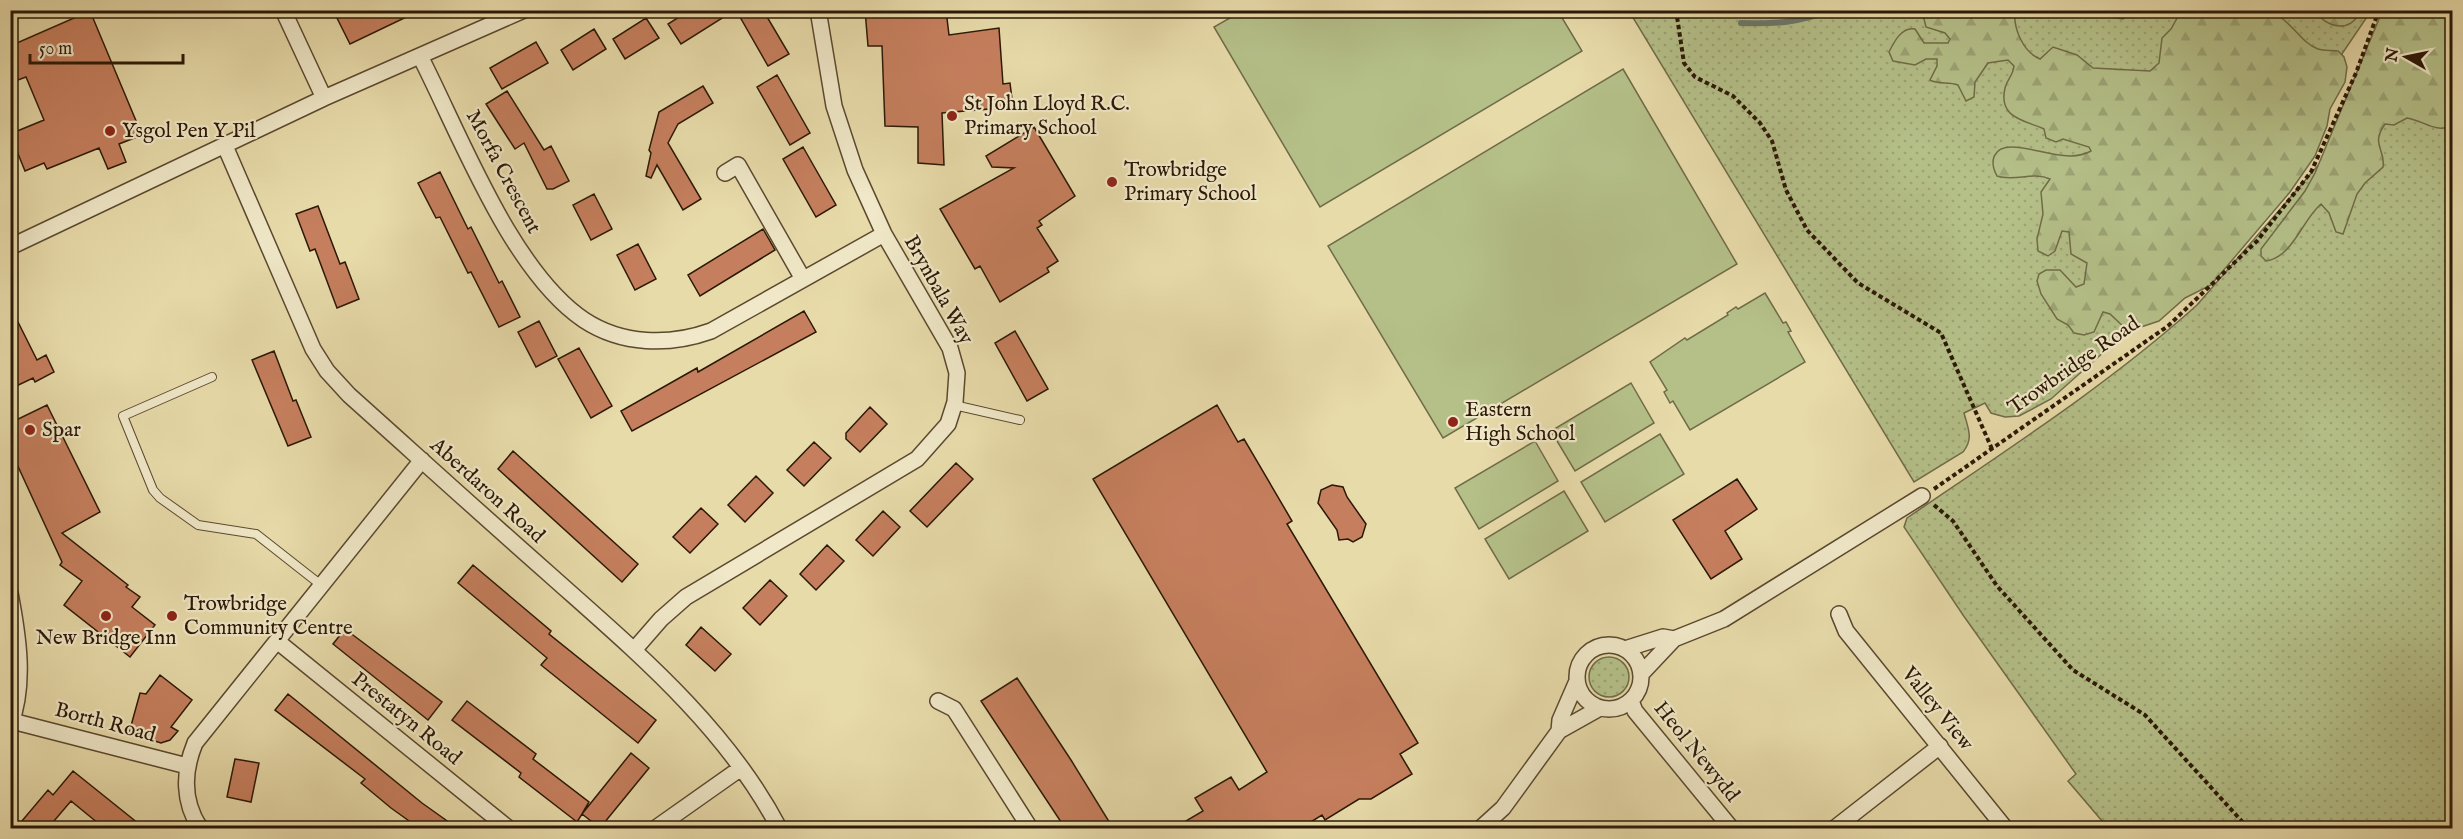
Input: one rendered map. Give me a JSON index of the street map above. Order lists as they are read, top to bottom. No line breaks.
{"streets":{"street":["Morfa Crescent","Brynbala Way","Aberdaron Road","Valley View","Prestatyn Road","Borth Road","Heol Newydd"],"path":["Trowbridge Road"]},"crossings":[["Morfa Crescent","Brynbala Way"],["Brynbala Way","Aberdaron Road"]],"places":["St John Lloyd R.C. Primary School","Ysgol Pen Y Pil","Trowbridge Primary School","Eastern High School","Spar","New Bridge Inn","Trowbridge Community Centre"],"scale_bar":"50 m","north":"left"}
